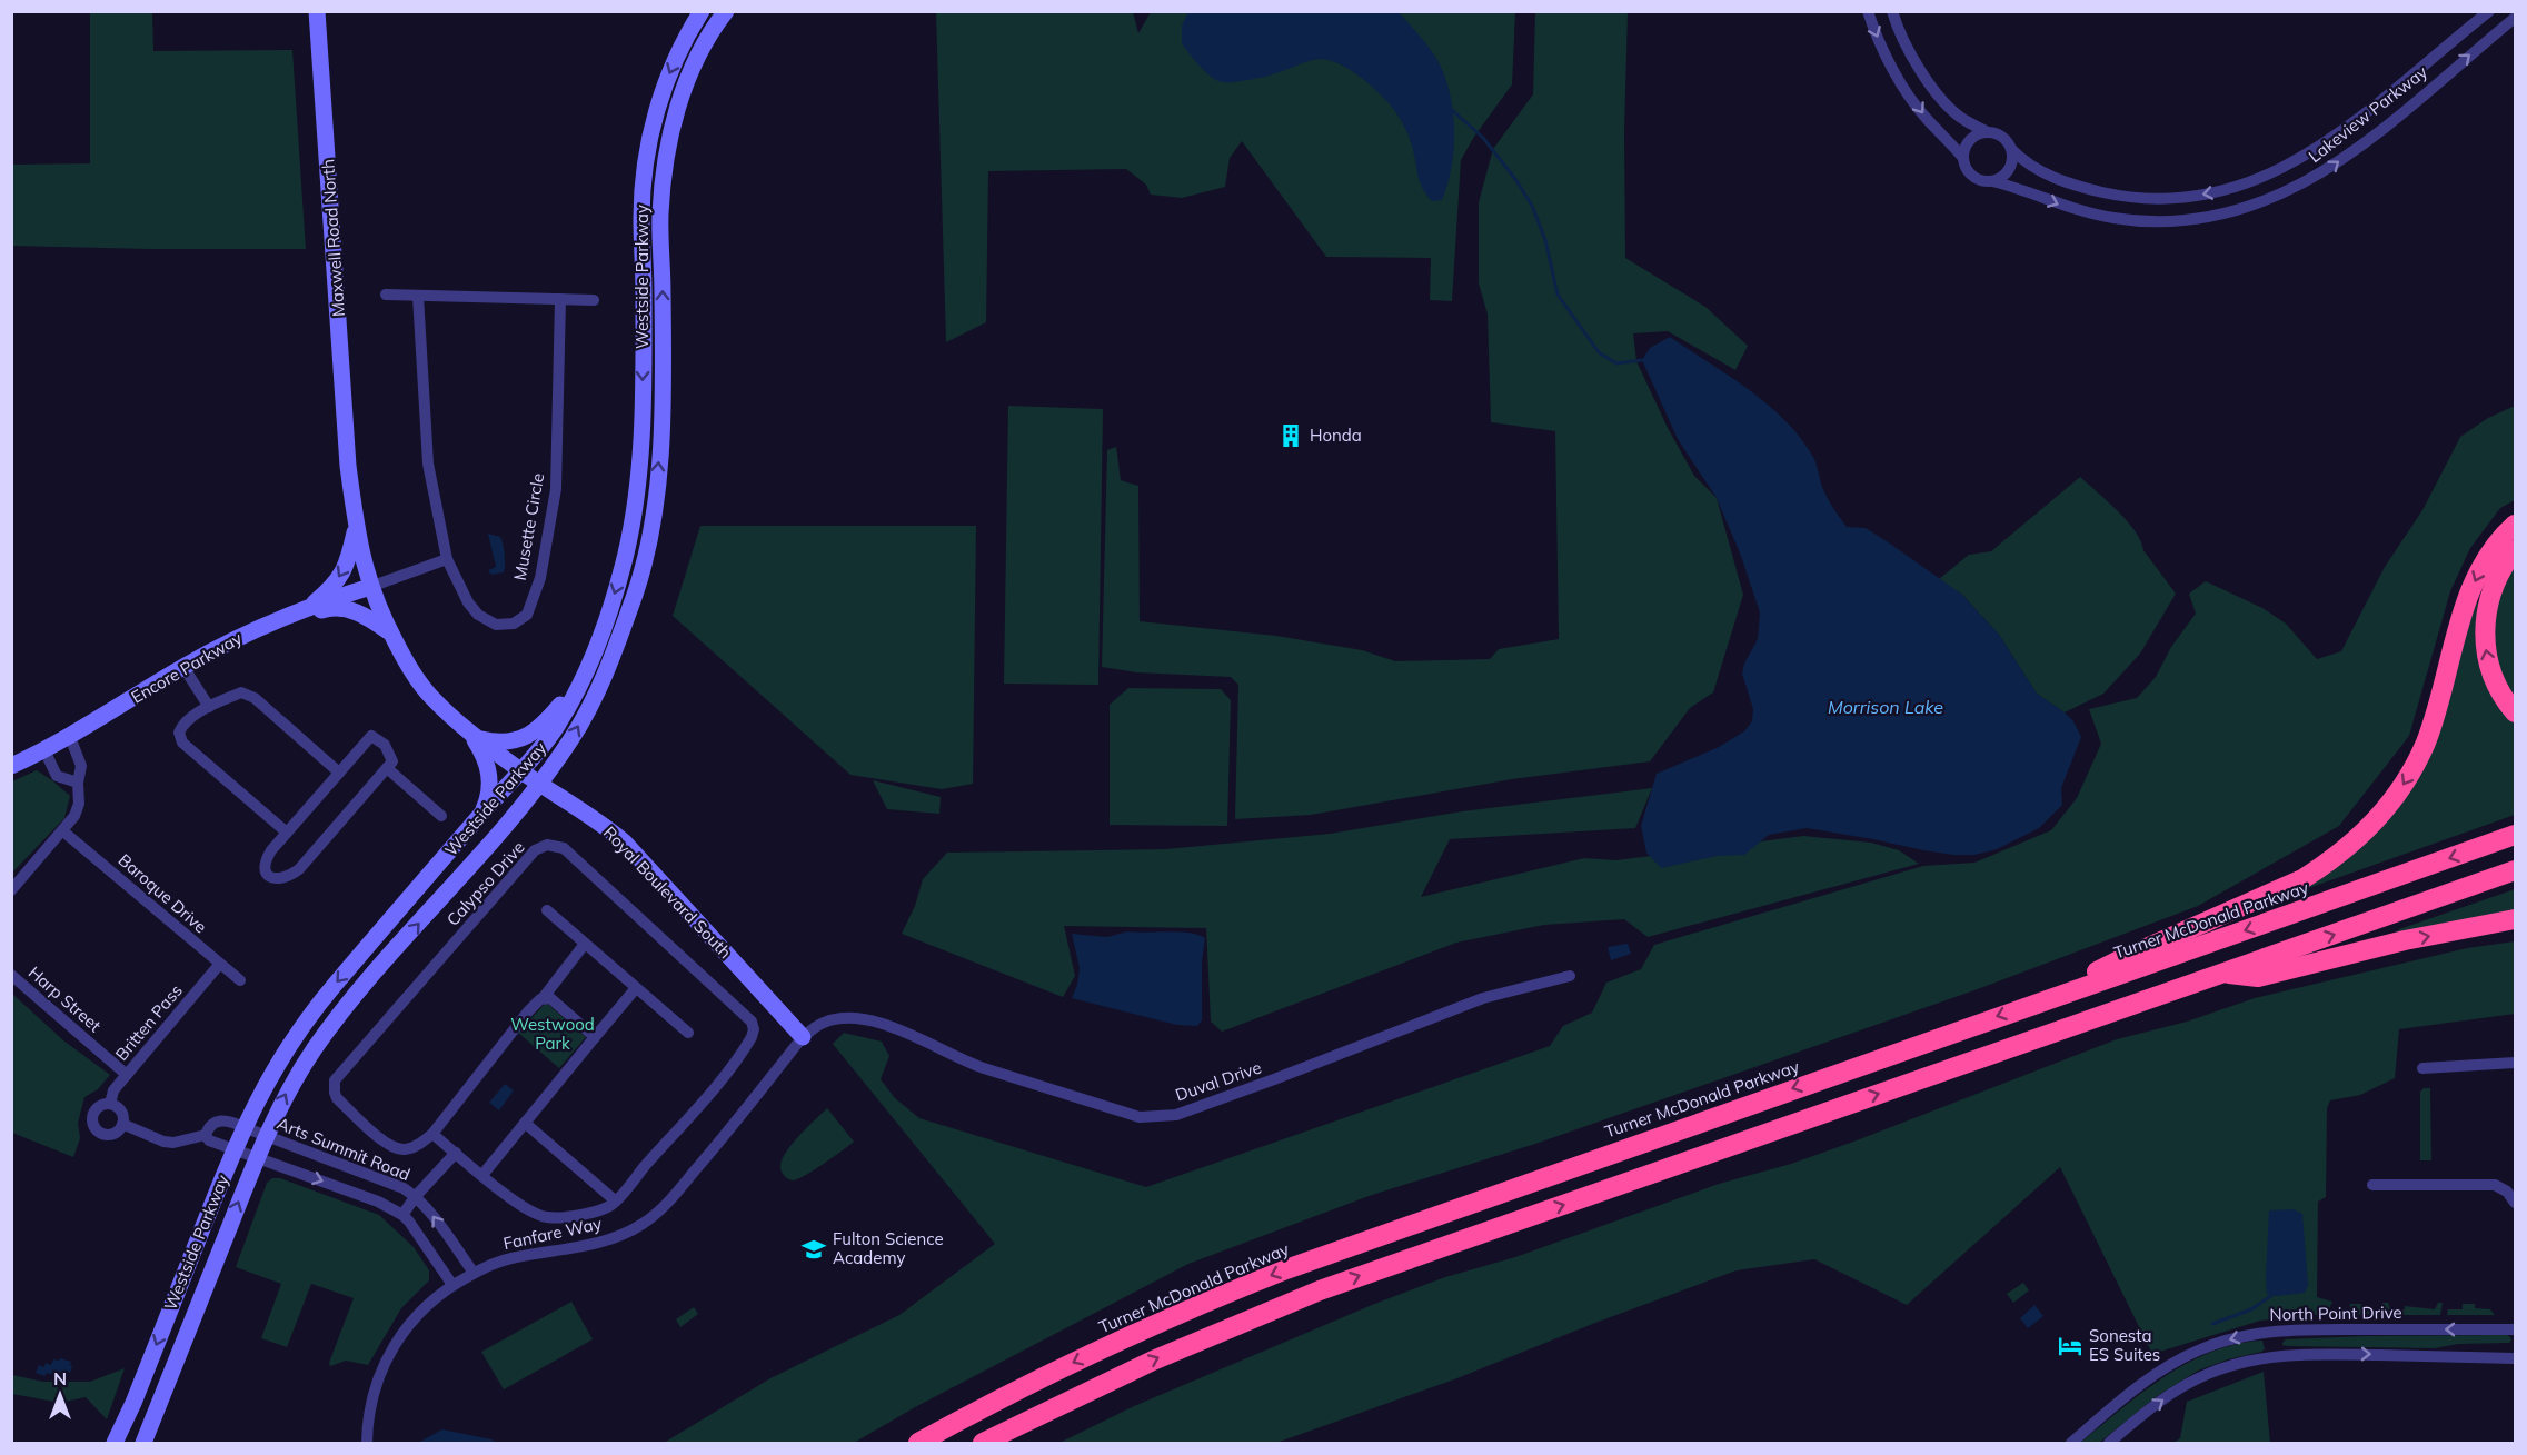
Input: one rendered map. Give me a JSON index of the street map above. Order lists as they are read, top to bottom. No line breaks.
{"streets":{"highway":["Turner McDonald Parkway"],"main road":["Maxwell Road North","Westside Parkway","Encore Parkway","Royal Boulevard South"],"street":["Lakeview Parkway","Musette Circle","Calypso Drive","Baroque Drive","Harp Street","Britten Pass","Duval Drive","Arts Summit Road","Fanfare Way","North Point Drive"]},"crossings":[["Maxwell Road North","Royal Boulevard South"],["Westside Parkway","Royal Boulevard South"],["Westside Parkway","Arts Summit Road"],["Encore Parkway","Royal Boulevard South"],["Royal Boulevard South","Duval Drive"],["Royal Boulevard South","Fanfare Way"],["Baroque Drive","Britten Pass"],["Harp Street","Britten Pass"],["Duval Drive","Fanfare Way"],["Arts Summit Road","Fanfare Way"]],"water":["Morrison Lake"],"parks":["Westwood Park"],"places":{"building":["Honda"],"school or university":["Fulton Science Academy"],"hotel":["Sonesta ES Suites"]},"north":"top"}
